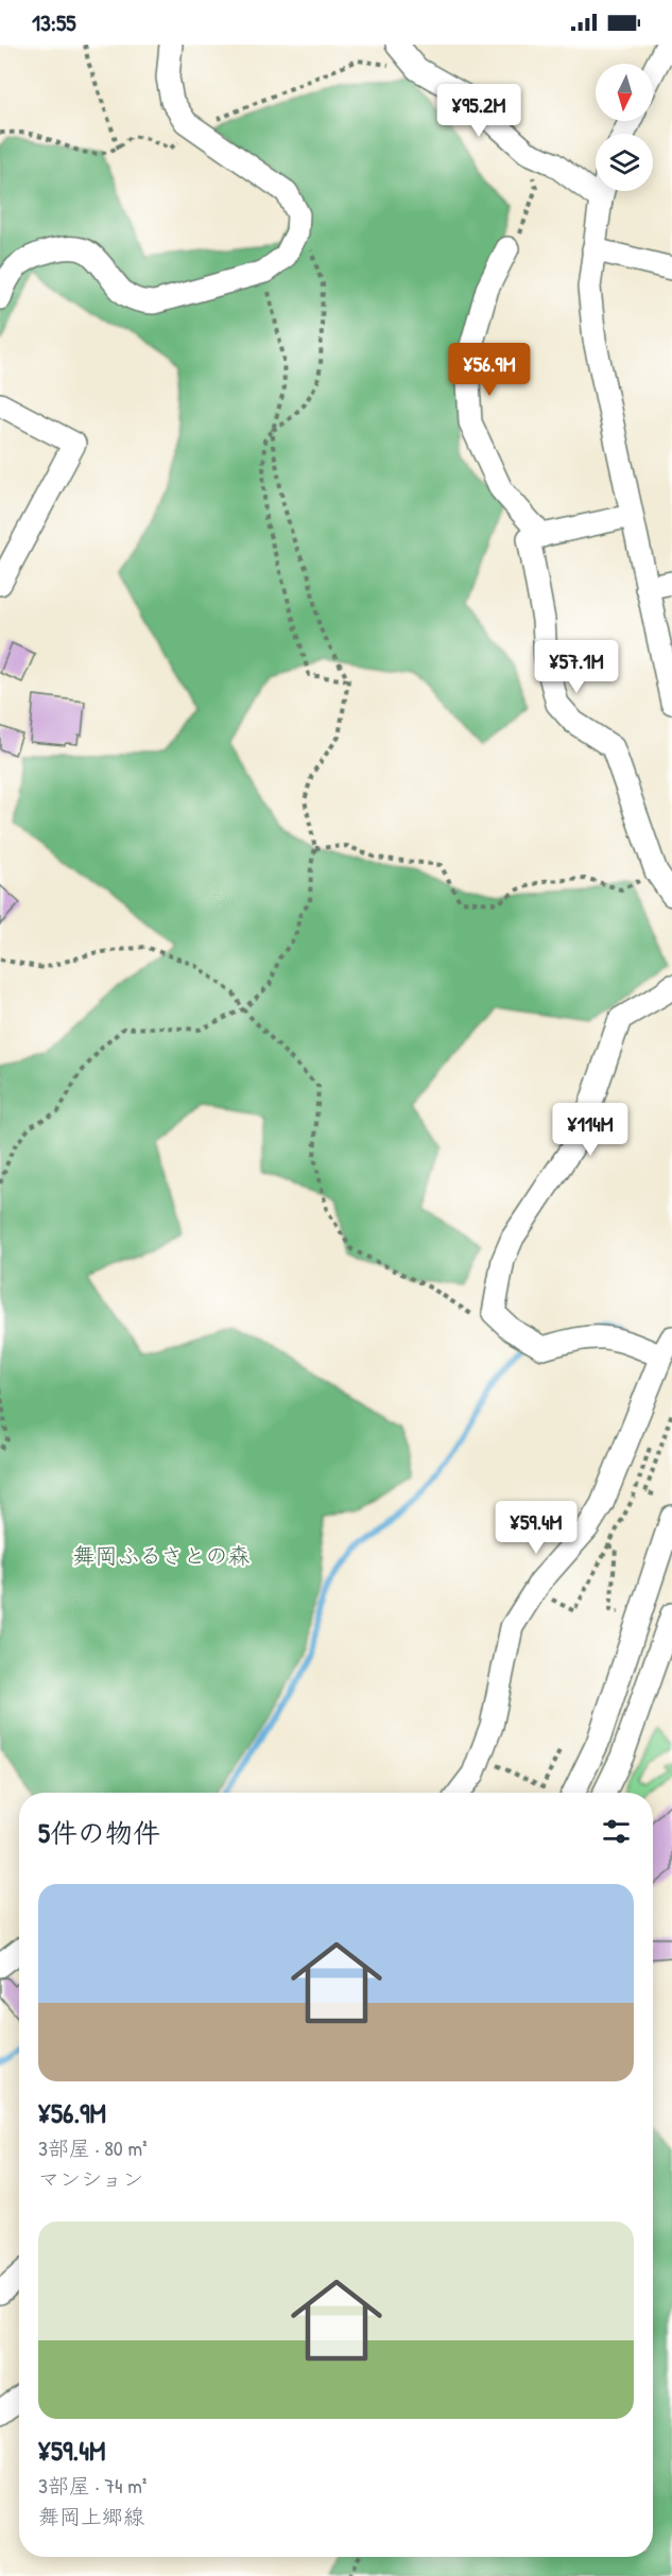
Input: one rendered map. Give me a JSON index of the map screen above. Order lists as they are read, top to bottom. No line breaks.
{"parks":["舞岡ふるさとの森"],"north":"bottom","page":{"status":"13:55","price":["¥95.2M","¥56.9M","¥57.1M","¥114M","¥59.4M"],"heading":"5件の物件","list":[{"name":"¥56.9M","note":"3部屋 · 80 m² · マンション"},{"name":"¥59.4M","note":"3部屋 · 74 m² · 舞岡上郷線"}]}}
